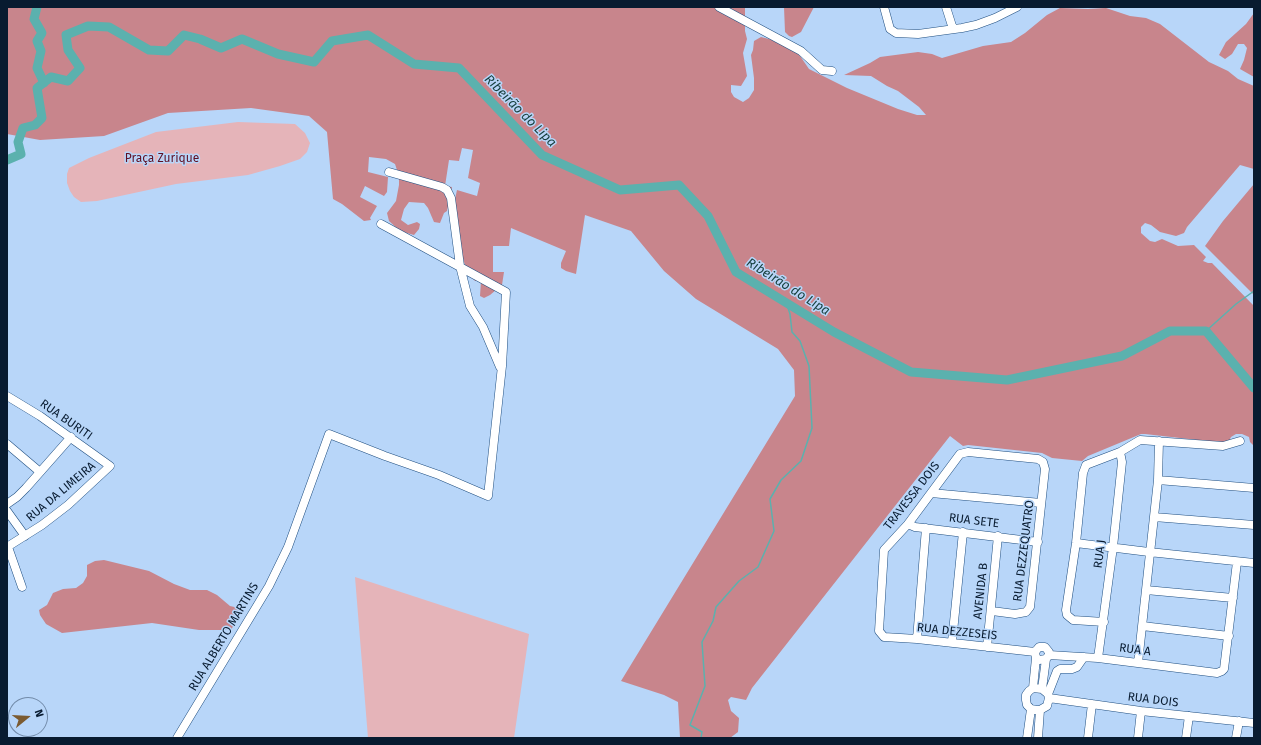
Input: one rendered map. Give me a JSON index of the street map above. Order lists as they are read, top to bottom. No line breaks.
{"streets":{"street":["RUA BURITI","RUA DA LIMEIRA","TRAVESSA DOIS","RUA SETE","RUA DEZZEQUATRO","RUA J","AVENIDA B","RUA DEZZESEIS","RUA ALBERTO MARTINS","RUA A","RUA DOIS"]},"crossings":[["RUA BURITI","RUA DA LIMEIRA"],["TRAVESSA DOIS","RUA SETE"],["TRAVESSA DOIS","RUA DEZZEQUATRO"],["TRAVESSA DOIS","RUA DEZZESEIS"],["RUA SETE","RUA DEZZEQUATRO"],["RUA SETE","AVENIDA B"],["RUA DEZZEQUATRO","AVENIDA B"],["RUA J","RUA A"],["AVENIDA B","RUA DEZZESEIS"],["RUA DEZZESEIS","RUA A"]],"water":["Ribeirão do Lipa"],"parks":["Praça Zurique"],"north":"right"}
